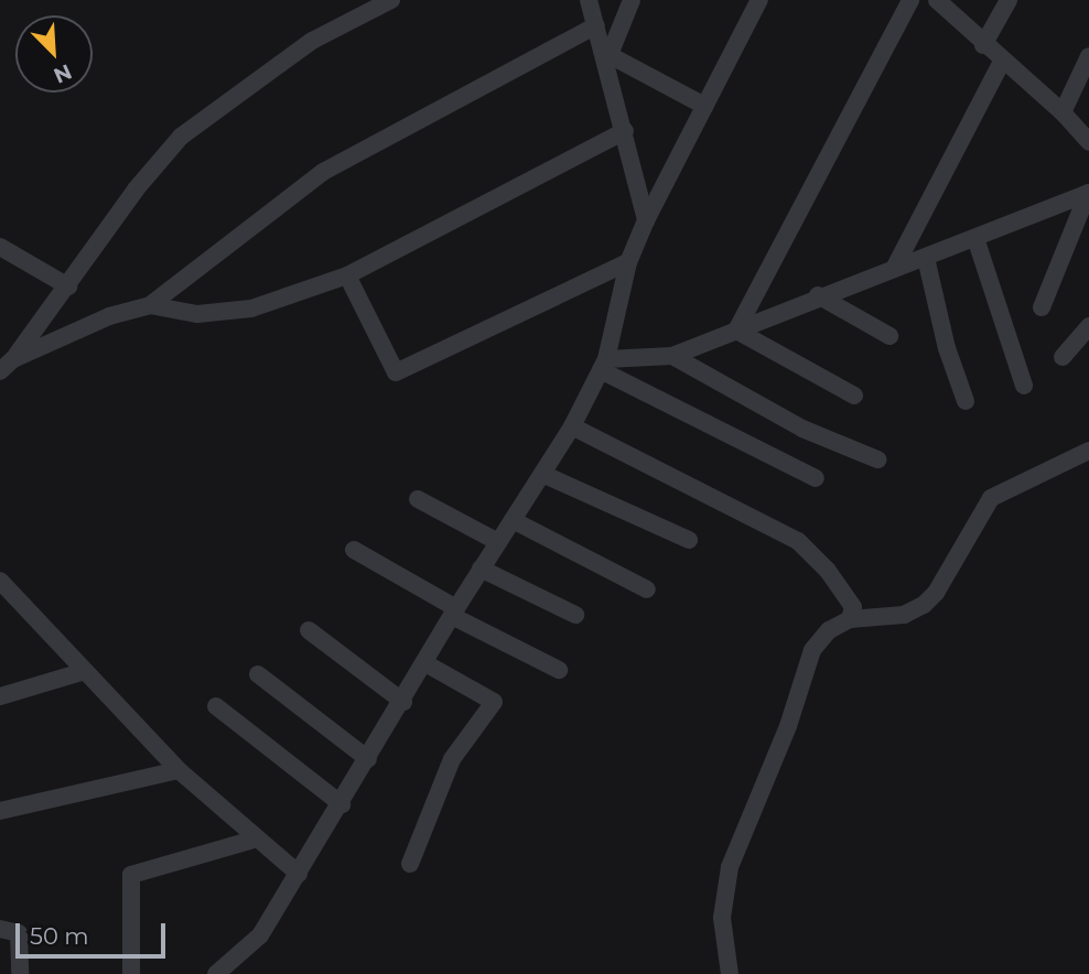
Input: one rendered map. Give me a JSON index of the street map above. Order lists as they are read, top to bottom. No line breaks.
{"scale_bar":"50 m","north":"bottom right"}
